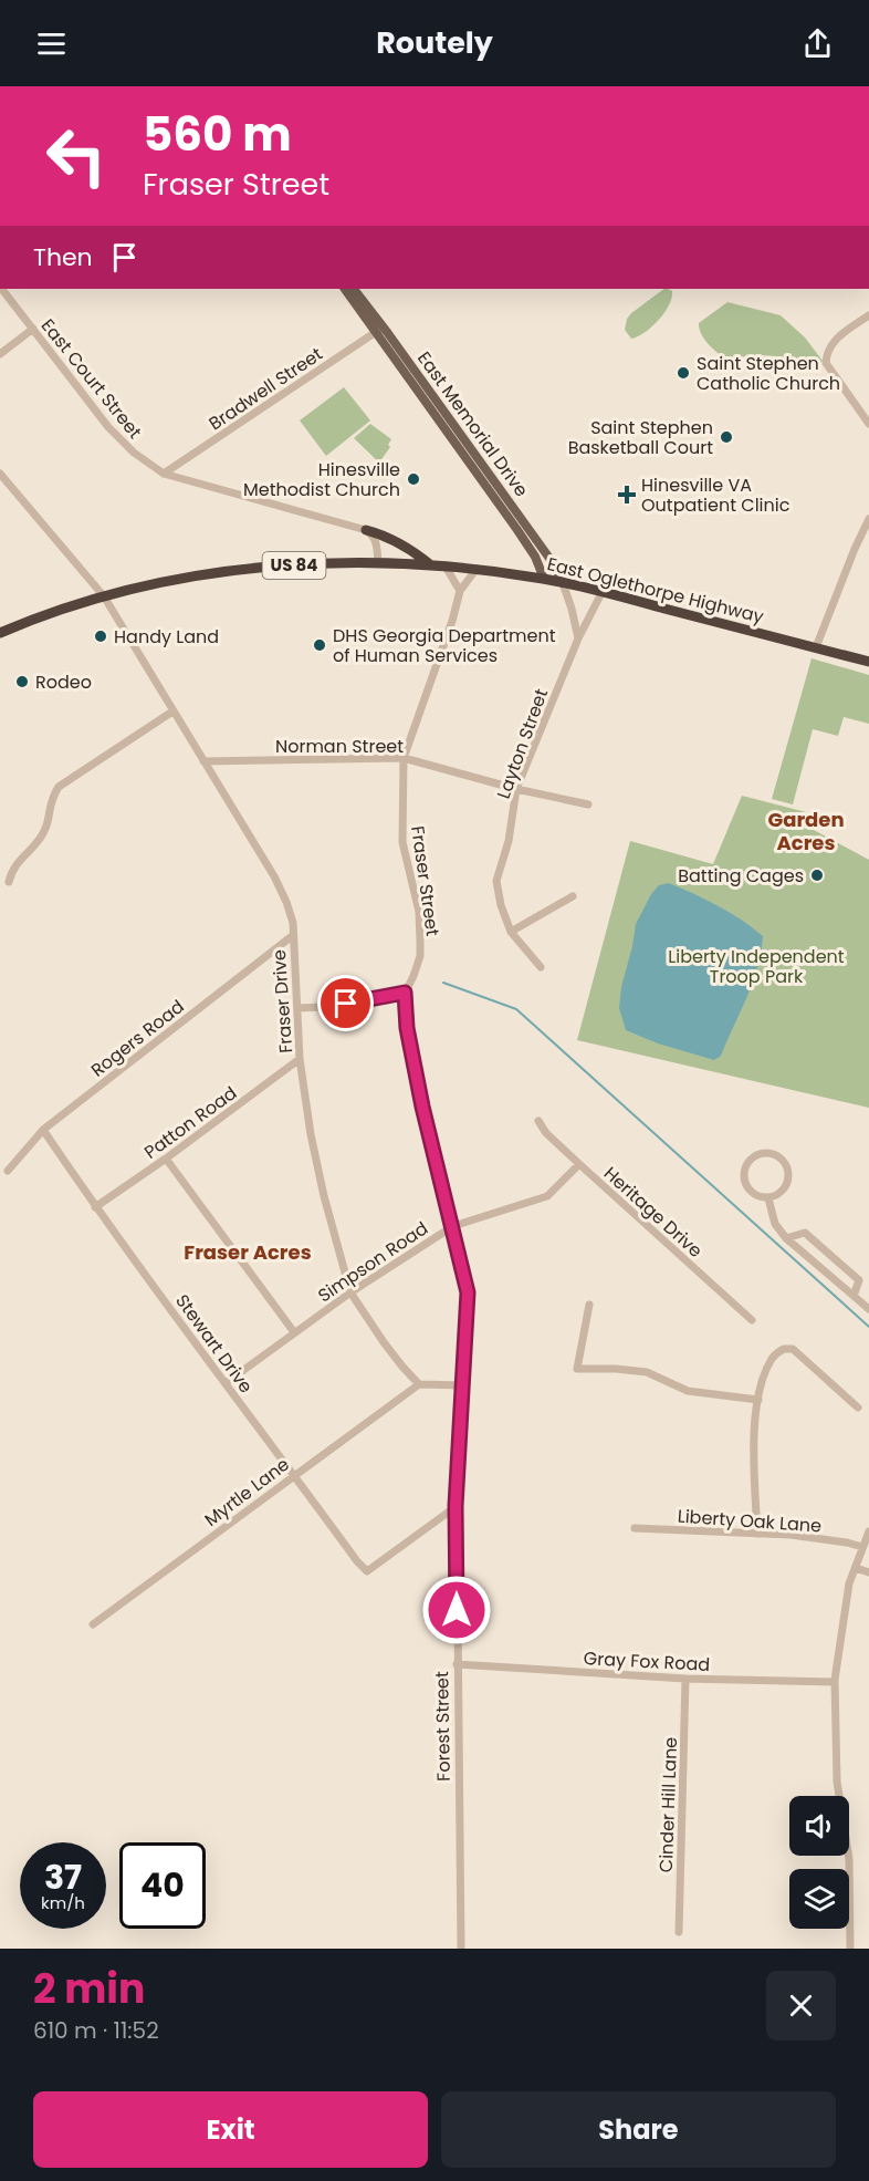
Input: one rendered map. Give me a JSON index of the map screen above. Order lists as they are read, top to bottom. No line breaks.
{"streets":{"highway":["US 84","East Oglethorpe Highway"],"main road":["East Memorial Drive"],"street":["East Court Street","Bradwell Street","Layton Street","Norman Street","Fraser Street","Fraser Drive","Rogers Road","Patton Road","Heritage Drive","Simpson Road","Stewart Drive","Myrtle Lane","Liberty Oak Lane","Gray Fox Road","Forest Street","Cinder Hill Lane"]},"crossings":[["East Court Street","Bradwell Street"],["Bradwell Street","East Memorial Drive"],["East Memorial Drive","East Oglethorpe Highway"],["US 84","East Oglethorpe Highway"],["US 84","Fraser Drive"],["East Oglethorpe Highway","Layton Street"],["East Oglethorpe Highway","Fraser Street"],["Layton Street","Norman Street"],["Norman Street","Fraser Street"],["Norman Street","Fraser Drive"],["Fraser Street","Forest Street"],["Fraser Drive","Rogers Road"],["Fraser Drive","Patton Road"],["Fraser Drive","Simpson Road"],["Fraser Drive","Myrtle Lane"],["Rogers Road","Stewart Drive"],["Patton Road","Stewart Drive"],["Heritage Drive","Simpson Road"],["Simpson Road","Stewart Drive"],["Simpson Road","Forest Street"],["Stewart Drive","Myrtle Lane"],["Stewart Drive","Forest Street"],["Gray Fox Road","Forest Street"],["Gray Fox Road","Cinder Hill Lane"]],"districts":["Garden Acres","Fraser Acres"],"parks":["Liberty Independent Troop Park"],"places":{"other":["Saint Stephen Catholic Church","Saint Stephen Basketball Court","Hinesville Methodist Church","Handy Land","DHS Georgia Department of Human Services","Rodeo","Batting Cages"],"health":["Hinesville VA Outpatient Clinic"]},"page":{"header":"Routely","turn":["560 m","Fraser Street"],"then":"Then","speed":"37 km/h","limit":"40","heading":["2 min","610 m · 11:52"],"buttons":["Exit","Share"]}}
